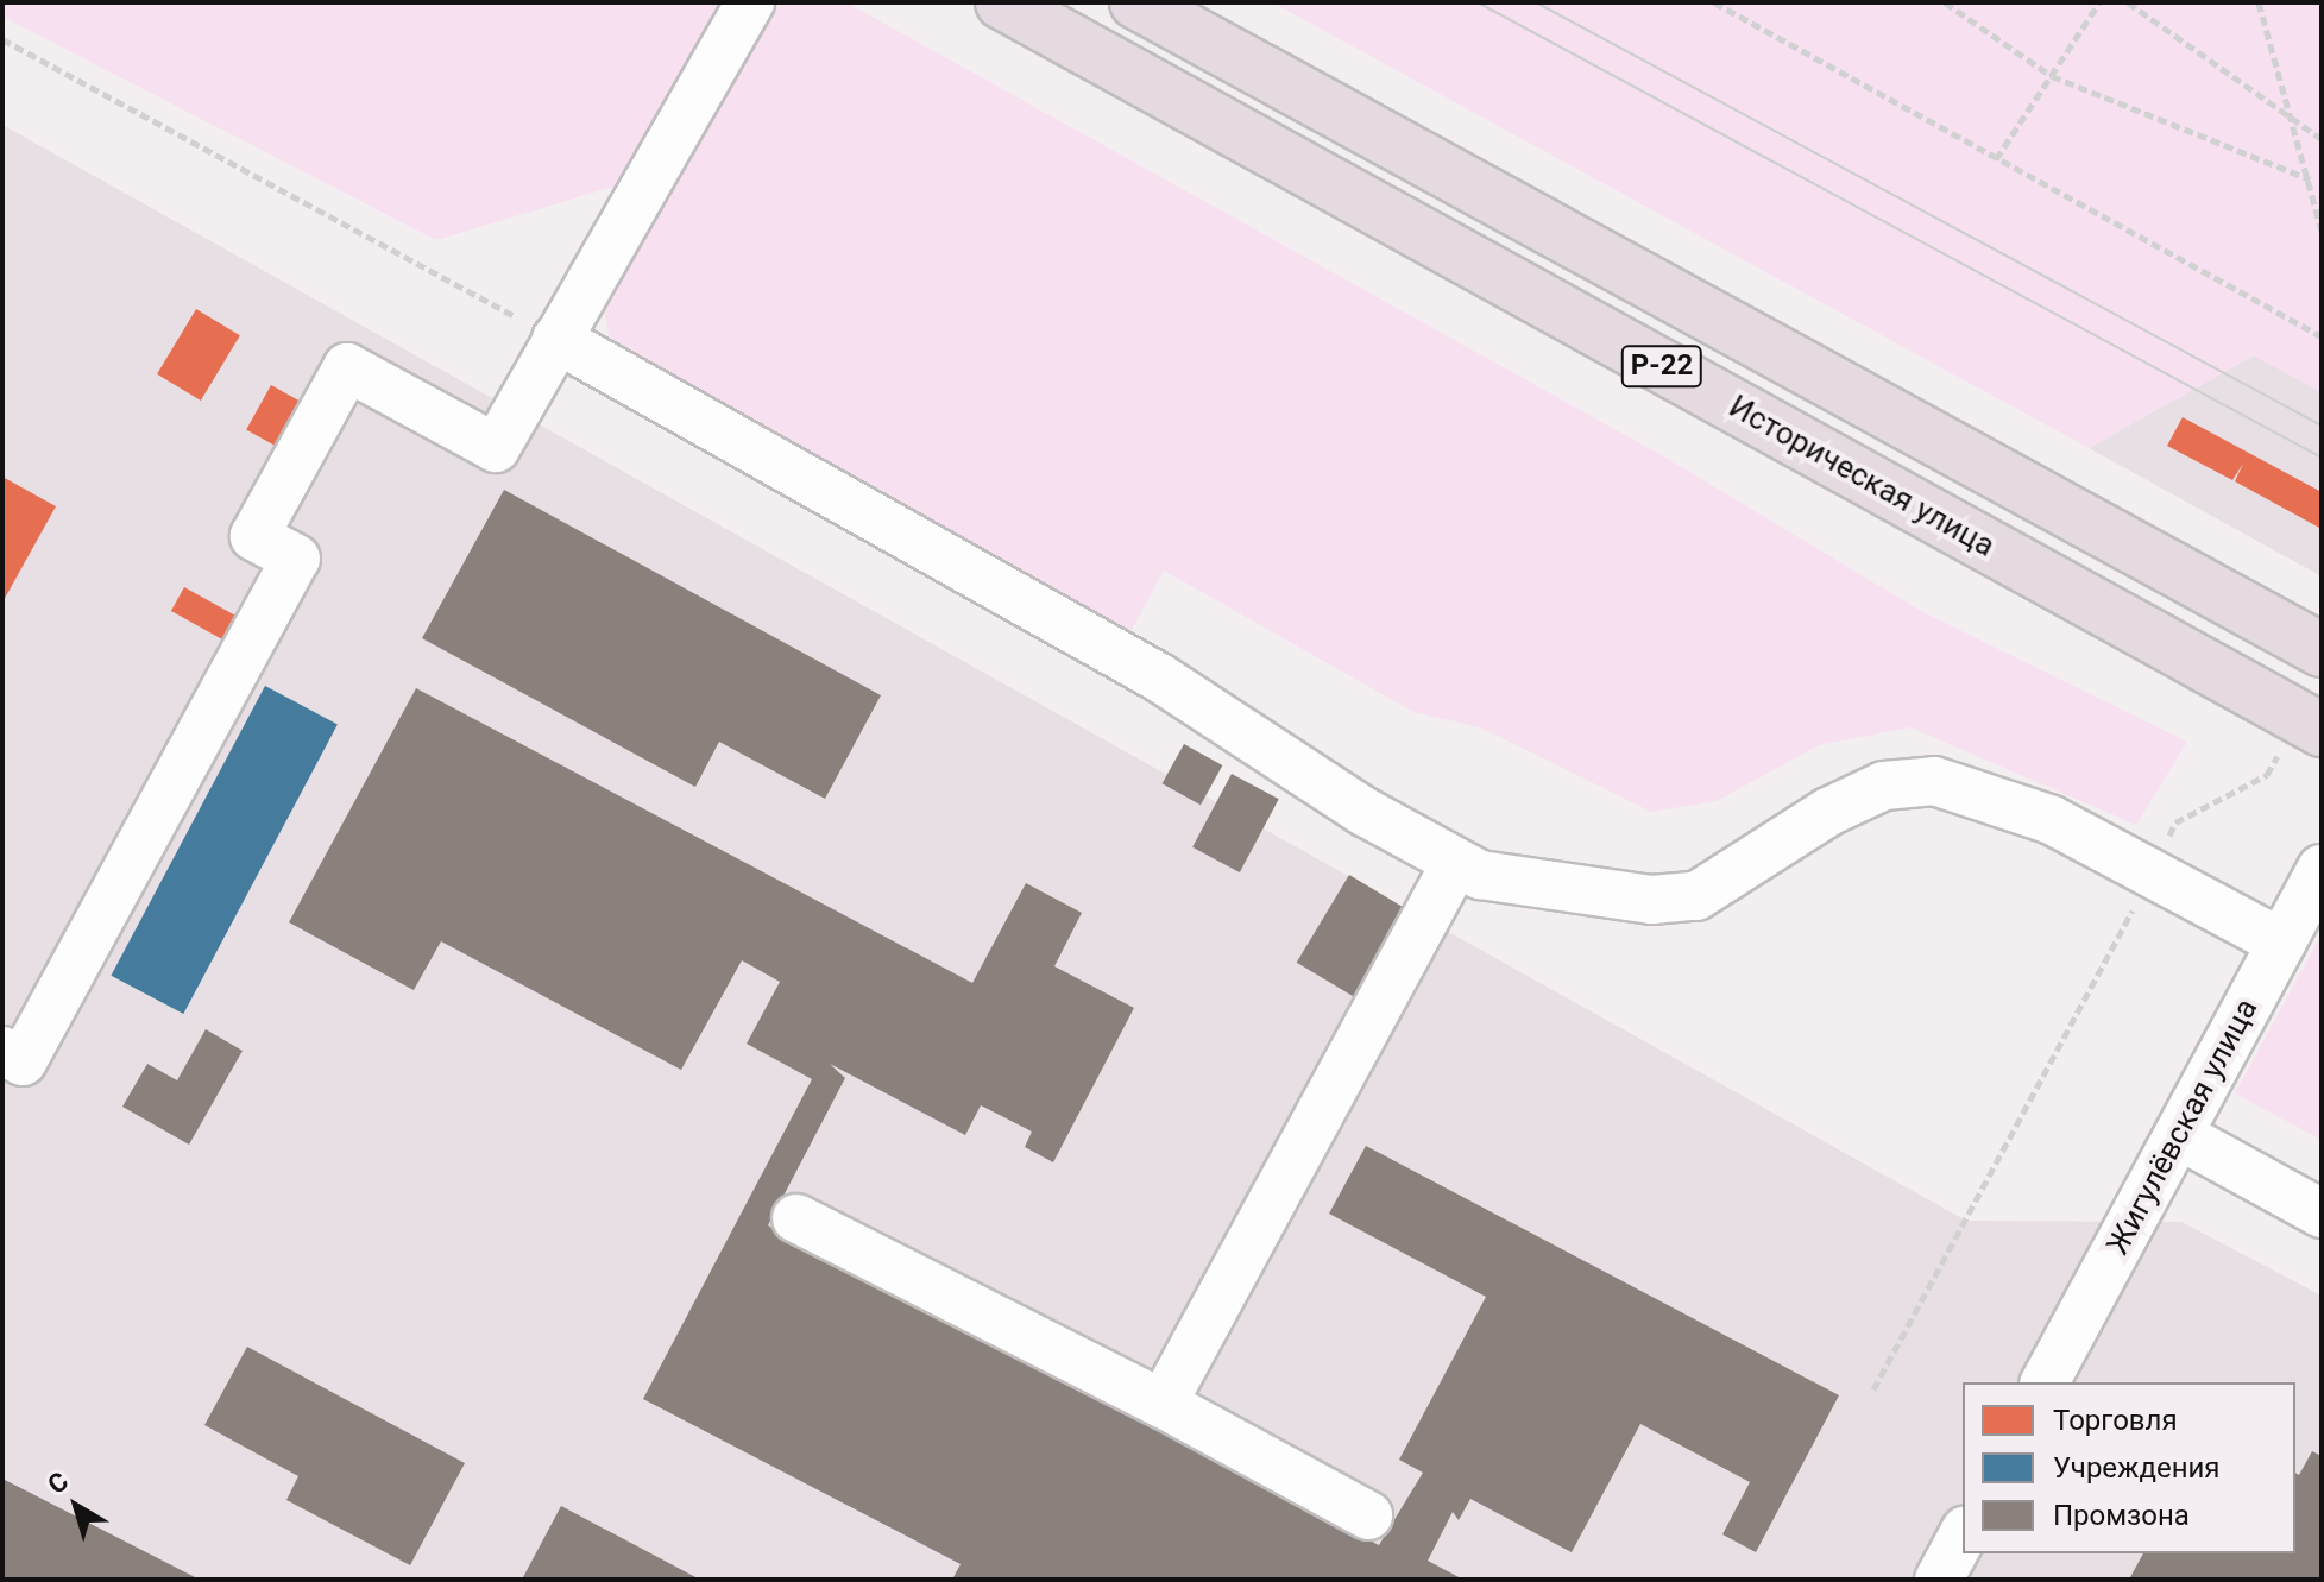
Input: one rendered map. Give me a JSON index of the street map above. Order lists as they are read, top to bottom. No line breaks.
{"streets":{"highway":["Р-22","Историческая улица"],"street":["Жигулёвская улица"]},"legend":["Торговля","Учреждения","Промзона"],"north":"top left"}
